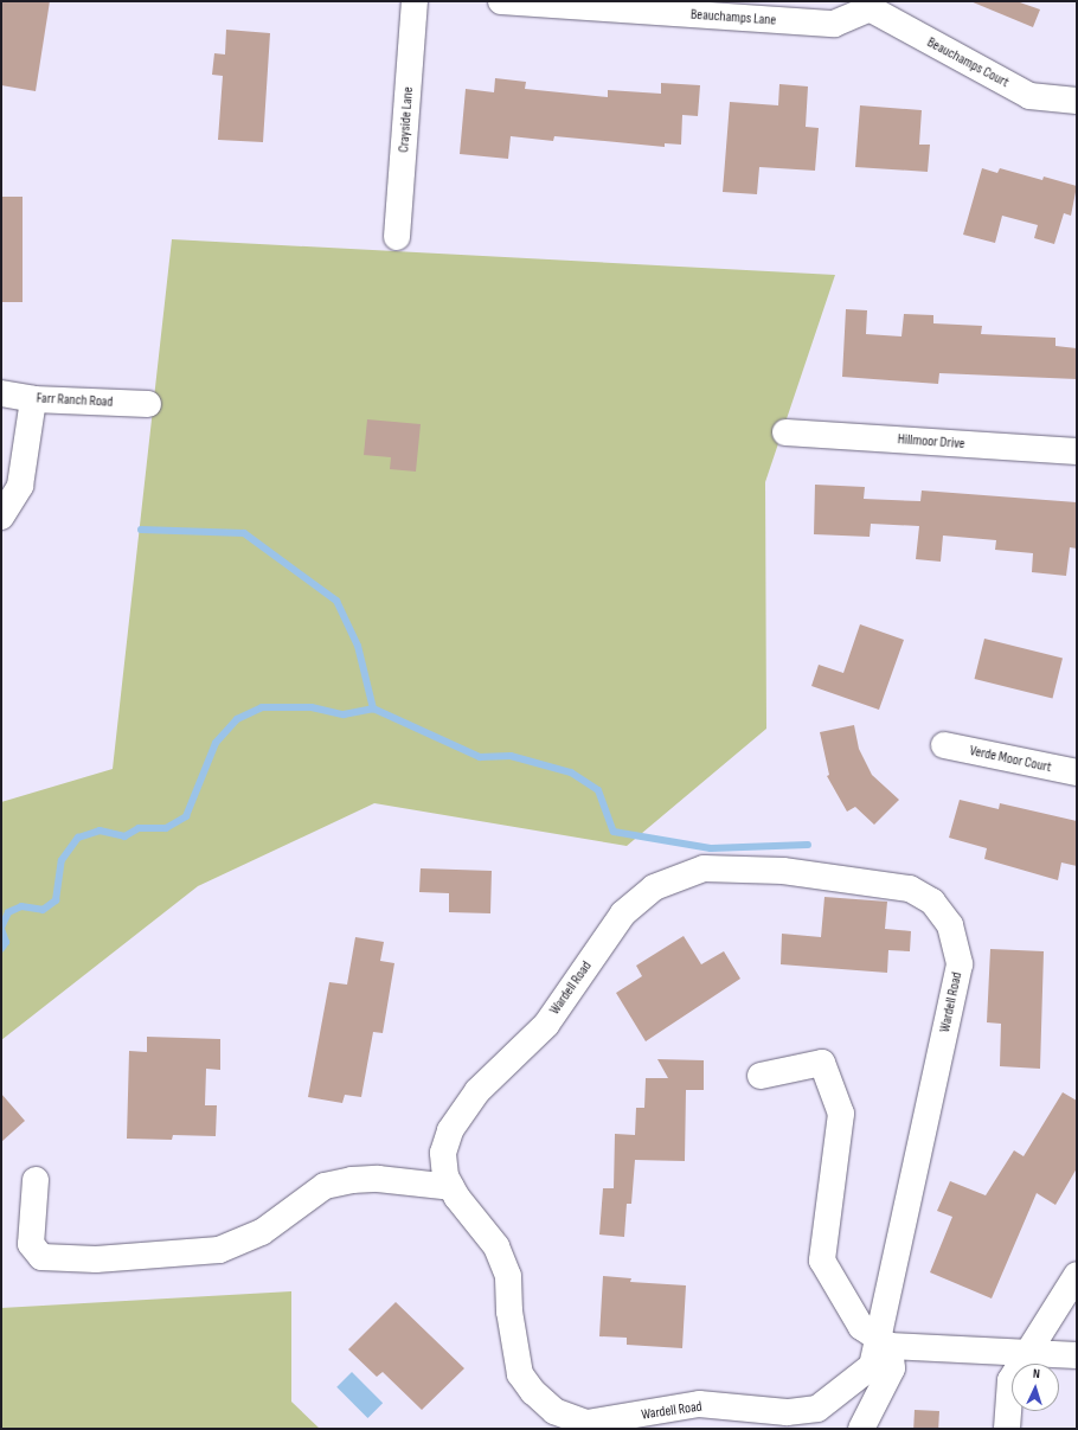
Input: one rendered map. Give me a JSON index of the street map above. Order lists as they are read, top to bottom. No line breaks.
{"streets":{"street":["Beauchamps Lane","Beauchamps Court","Crayside Lane","Farr Ranch Road","Hillmoor Drive","Verde Moor Court","Wardell Road"]},"crossings":[["Beauchamps Lane","Beauchamps Court"]],"north":"top"}
